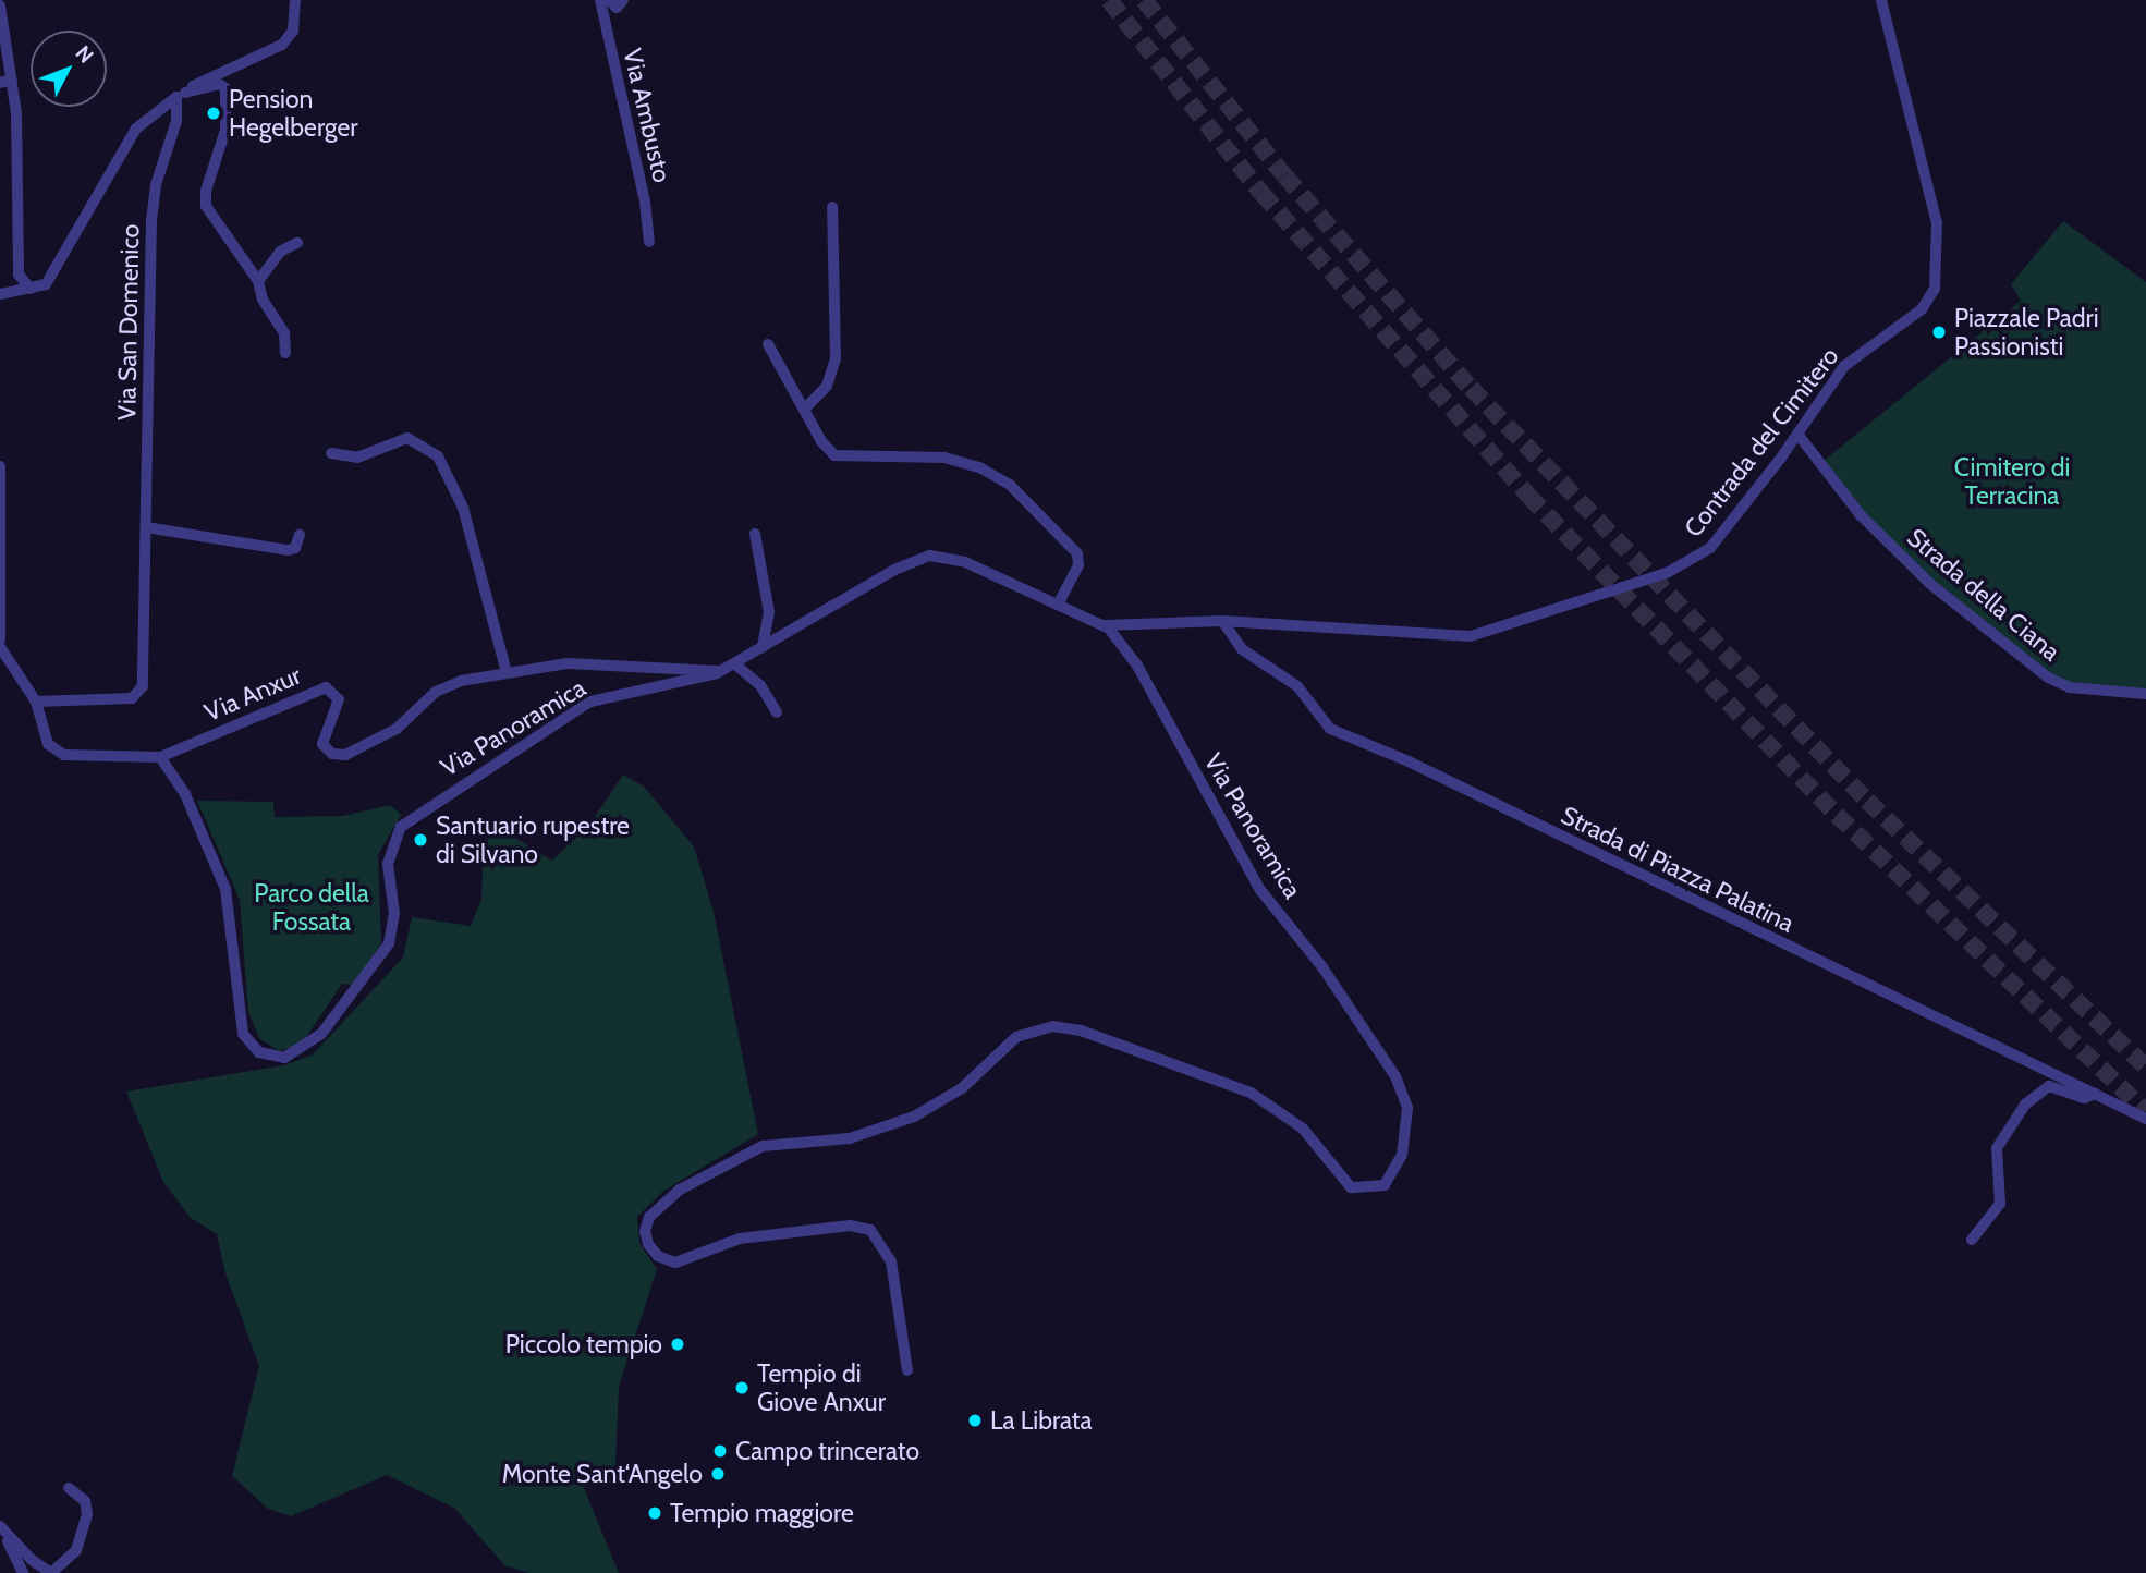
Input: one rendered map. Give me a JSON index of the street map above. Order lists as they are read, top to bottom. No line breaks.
{"streets":{"street":["Via Ambusto","Via San Domenico","Contrada del Cimitero","Strada della Ciana","Via Anxur","Via Panoramica","Strada di Piazza Palatina"]},"crossings":[["Via San Domenico","Via Anxur"],["Contrada del Cimitero","Strada della Ciana"],["Contrada del Cimitero","Via Panoramica"],["Contrada del Cimitero","Strada di Piazza Palatina"],["Via Anxur","Via Panoramica"]],"parks":["Cimitero di Terracina","Parco della Fossata"],"places":["Pension Hegelberger","Piazzale Padri Passionisti","Santuario rupestre di Silvano","Piccolo tempio","Tempio di Giove Anxur","La Librata","Campo trincerato","Monte Sant‘Angelo","Tempio maggiore"],"north":"top right"}
